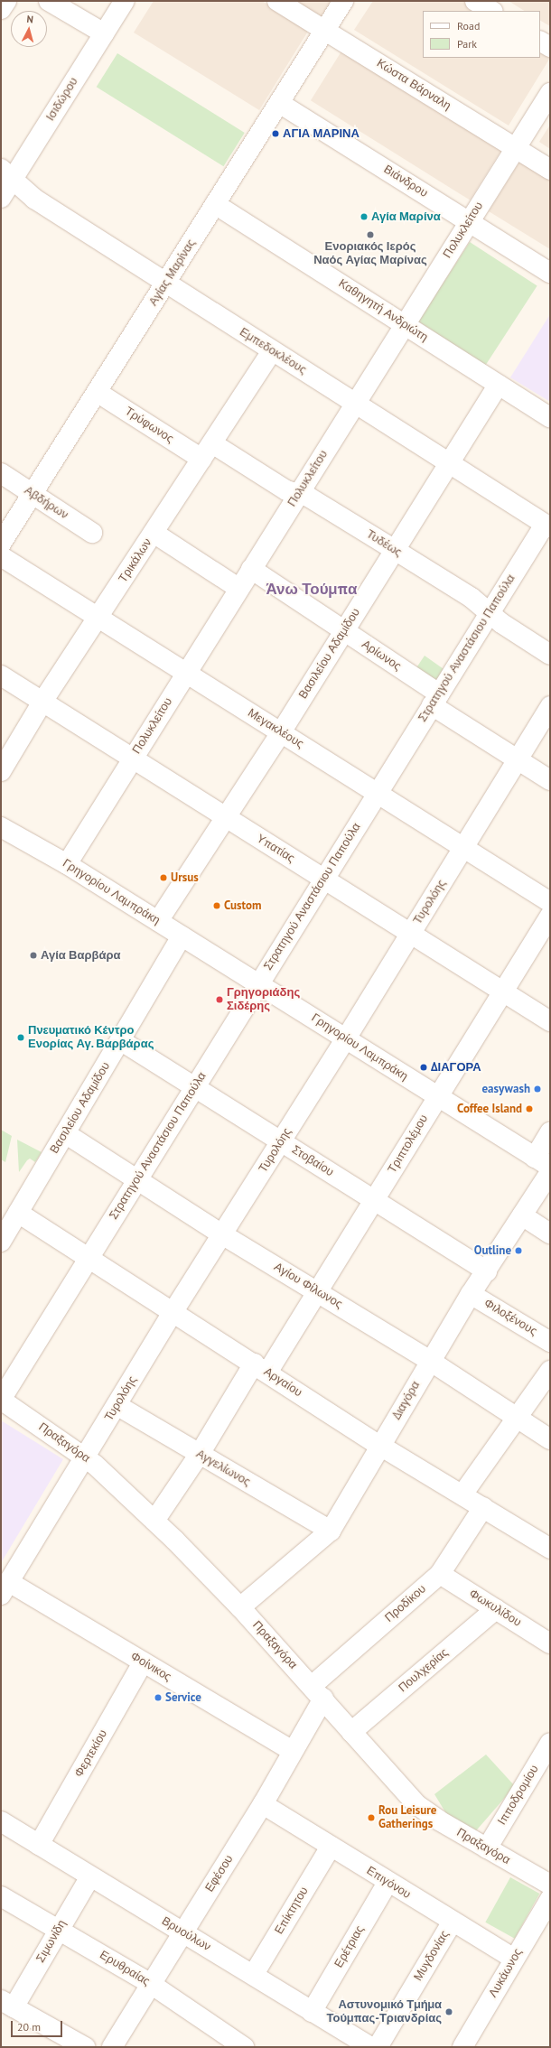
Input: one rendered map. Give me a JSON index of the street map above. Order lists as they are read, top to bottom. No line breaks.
{"streets":{"street":["Κώστα Βάρναλη","Ισιδώρου","Βιάνδρου","Πολυκλείτου","Αγίας Μαρίνας","Καθηγητή Ανδριώτη","Εμπεδοκλέους","Τρύφωνος","Αβδήρων","Τυδέως","Τρικάλων","Στρατηγού Αναστάσιου Παπούλα","Βασιλείου Αδαμίδου","Αρίωνος","Μεγακλέους","Υπατίας","Γρηγορίου Λαμπράκη","Τυρολόης","Τριπτολέμου","Στοβαίου","Αγίου Φίλωνος","Φιλοξένους","Αργαίου","Διαγόρα","Πραξαγόρα","Αγγελίωνος","Προδίκου","Φωκυλίδου","Φοίνικος","Πουλχερίας","Φερτεκίου","Ιπποδρομίου","Εφέσου","Επιγόνου","Επίκτητου","Βρυούλων","Σιμωνίδη","Ερέτριας","Μυγδονίας","Ερυθραίας","Λυκάωνος"]},"crossings":[["Κώστα Βάρναλη","Πολυκλείτου"],["Κώστα Βάρναλη","Αγίας Μαρίνας"],["Ισιδώρου","Εμπεδοκλέους"],["Βιάνδρου","Πολυκλείτου"],["Βιάνδρου","Αγίας Μαρίνας"],["Πολυκλείτου","Καθηγητή Ανδριώτη"],["Πολυκλείτου","Εμπεδοκλέους"],["Πολυκλείτου","Τυδέως"],["Πολυκλείτου","Αρίωνος"],["Πολυκλείτου","Μεγακλέους"],["Πολυκλείτου","Υπατίας"],["Πολυκλείτου","Γρηγορίου Λαμπράκη"],["Αγίας Μαρίνας","Καθηγητή Ανδριώτη"],["Αγίας Μαρίνας","Εμπεδοκλέους"],["Αγίας Μαρίνας","Τρύφωνος"],["Αγίας Μαρίνας","Αβδήρων"],["Καθηγητή Ανδριώτη","Βασιλείου Αδαμίδου"],["Εμπεδοκλέους","Τρικάλων"],["Εμπεδοκλέους","Στρατηγού Αναστάσιου Παπούλα"],["Εμπεδοκλέους","Βασιλείου Αδαμίδου"],["Τρύφωνος","Τυδέως"],["Τρύφωνος","Τρικάλων"],["Τυδέως","Τρικάλων"],["Τυδέως","Στρατηγού Αναστάσιου Παπούλα"],["Τυδέως","Βασιλείου Αδαμίδου"],["Τρικάλων","Μεγακλέους"],["Τρικάλων","Υπατίας"],["Στρατηγού Αναστάσιου Παπούλα","Αρίωνος"],["Στρατηγού Αναστάσιου Παπούλα","Μεγακλέους"],["Στρατηγού Αναστάσιου Παπούλα","Υπατίας"],["Στρατηγού Αναστάσιου Παπούλα","Γρηγορίου Λαμπράκη"],["Στρατηγού Αναστάσιου Παπούλα","Στοβαίου"],["Στρατηγού Αναστάσιου Παπούλα","Αγίου Φίλωνος"],["Στρατηγού Αναστάσιου Παπούλα","Αργαίου"],["Στρατηγού Αναστάσιου Παπούλα","Πραξαγόρα"],["Βασιλείου Αδαμίδου","Αρίωνος"],["Βασιλείου Αδαμίδου","Μεγακλέους"],["Βασιλείου Αδαμίδου","Υπατίας"],["Βασιλείου Αδαμίδου","Γρηγορίου Λαμπράκη"],["Βασιλείου Αδαμίδου","Στοβαίου"],["Βασιλείου Αδαμίδου","Αγίου Φίλωνος"],["Βασιλείου Αδαμίδου","Αργαίου"],["Αρίωνος","Τυρολόης"],["Μεγακλέους","Τυρολόης"],["Υπατίας","Τυρολόης"],["Υπατίας","Τριπτολέμου"],["Γρηγορίου Λαμπράκη","Τυρολόης"],["Γρηγορίου Λαμπράκη","Τριπτολέμου"],["Τυρολόης","Στοβαίου"],["Τυρολόης","Αγίου Φίλωνος"],["Τυρολόης","Αργαίου"],["Τυρολόης","Πραξαγόρα"],["Τυρολόης","Αγγελίωνος"],["Τυρολόης","Φοίνικος"],["Τριπτολέμου","Στοβαίου"],["Τριπτολέμου","Αγίου Φίλωνος"],["Τριπτολέμου","Αργαίου"],["Τριπτολέμου","Πραξαγόρα"],["Τριπτολέμου","Αγγελίωνος"],["Στοβαίου","Διαγόρα"],["Αγίου Φίλωνος","Διαγόρα"],["Φιλοξένους","Διαγόρα"],["Αργαίου","Διαγόρα"],["Αργαίου","Προδίκου"],["Διαγόρα","Πραξαγόρα"],["Διαγόρα","Αγγελίωνος"],["Πραξαγόρα","Προδίκου"],["Πραξαγόρα","Πουλχερίας"],["Πραξαγόρα","Ιπποδρομίου"],["Πραξαγόρα","Εφέσου"],["Προδίκου","Φωκυλίδου"],["Προδίκου","Εφέσου"],["Φωκυλίδου","Πουλχερίας"],["Φοίνικος","Φερτεκίου"],["Φοίνικος","Εφέσου"],["Φερτεκίου","Βρυούλων"],["Εφέσου","Επιγόνου"],["Εφέσου","Βρυούλων"],["Εφέσου","Ερυθραίας"],["Επιγόνου","Επίκτητου"],["Επιγόνου","Ερέτριας"],["Επιγόνου","Μυγδονίας"],["Επιγόνου","Λυκάωνος"],["Επίκτητου","Βρυούλων"],["Βρυούλων","Σιμωνίδη"],["Βρυούλων","Ερέτριας"],["Σιμωνίδη","Ερυθραίας"]],"districts":["Άνω Τούμπα"],"places":["ΑΓΙΑ ΜΑΡΙΝΑ","Αγία Μαρίνα","Ενοριακός Ιερός Ναός Αγίας Μαρίνας","Ursus","Custom","Αγία Βαρβάρα","Γρηγοριάδης Σιδέρης","Πνευματικό Κέντρο Ενορίας Αγ. Βαρβάρας","ΔΙΑΓΟΡΑ","easywash","Coffee Island","Outline","Service","Rou Leisure Gatherings","Αστυνομικό Τμήμα Τούμπας-Τριανδρίας"],"legend":["Road","Park"],"scale_bar":"20 m","north":"top"}
